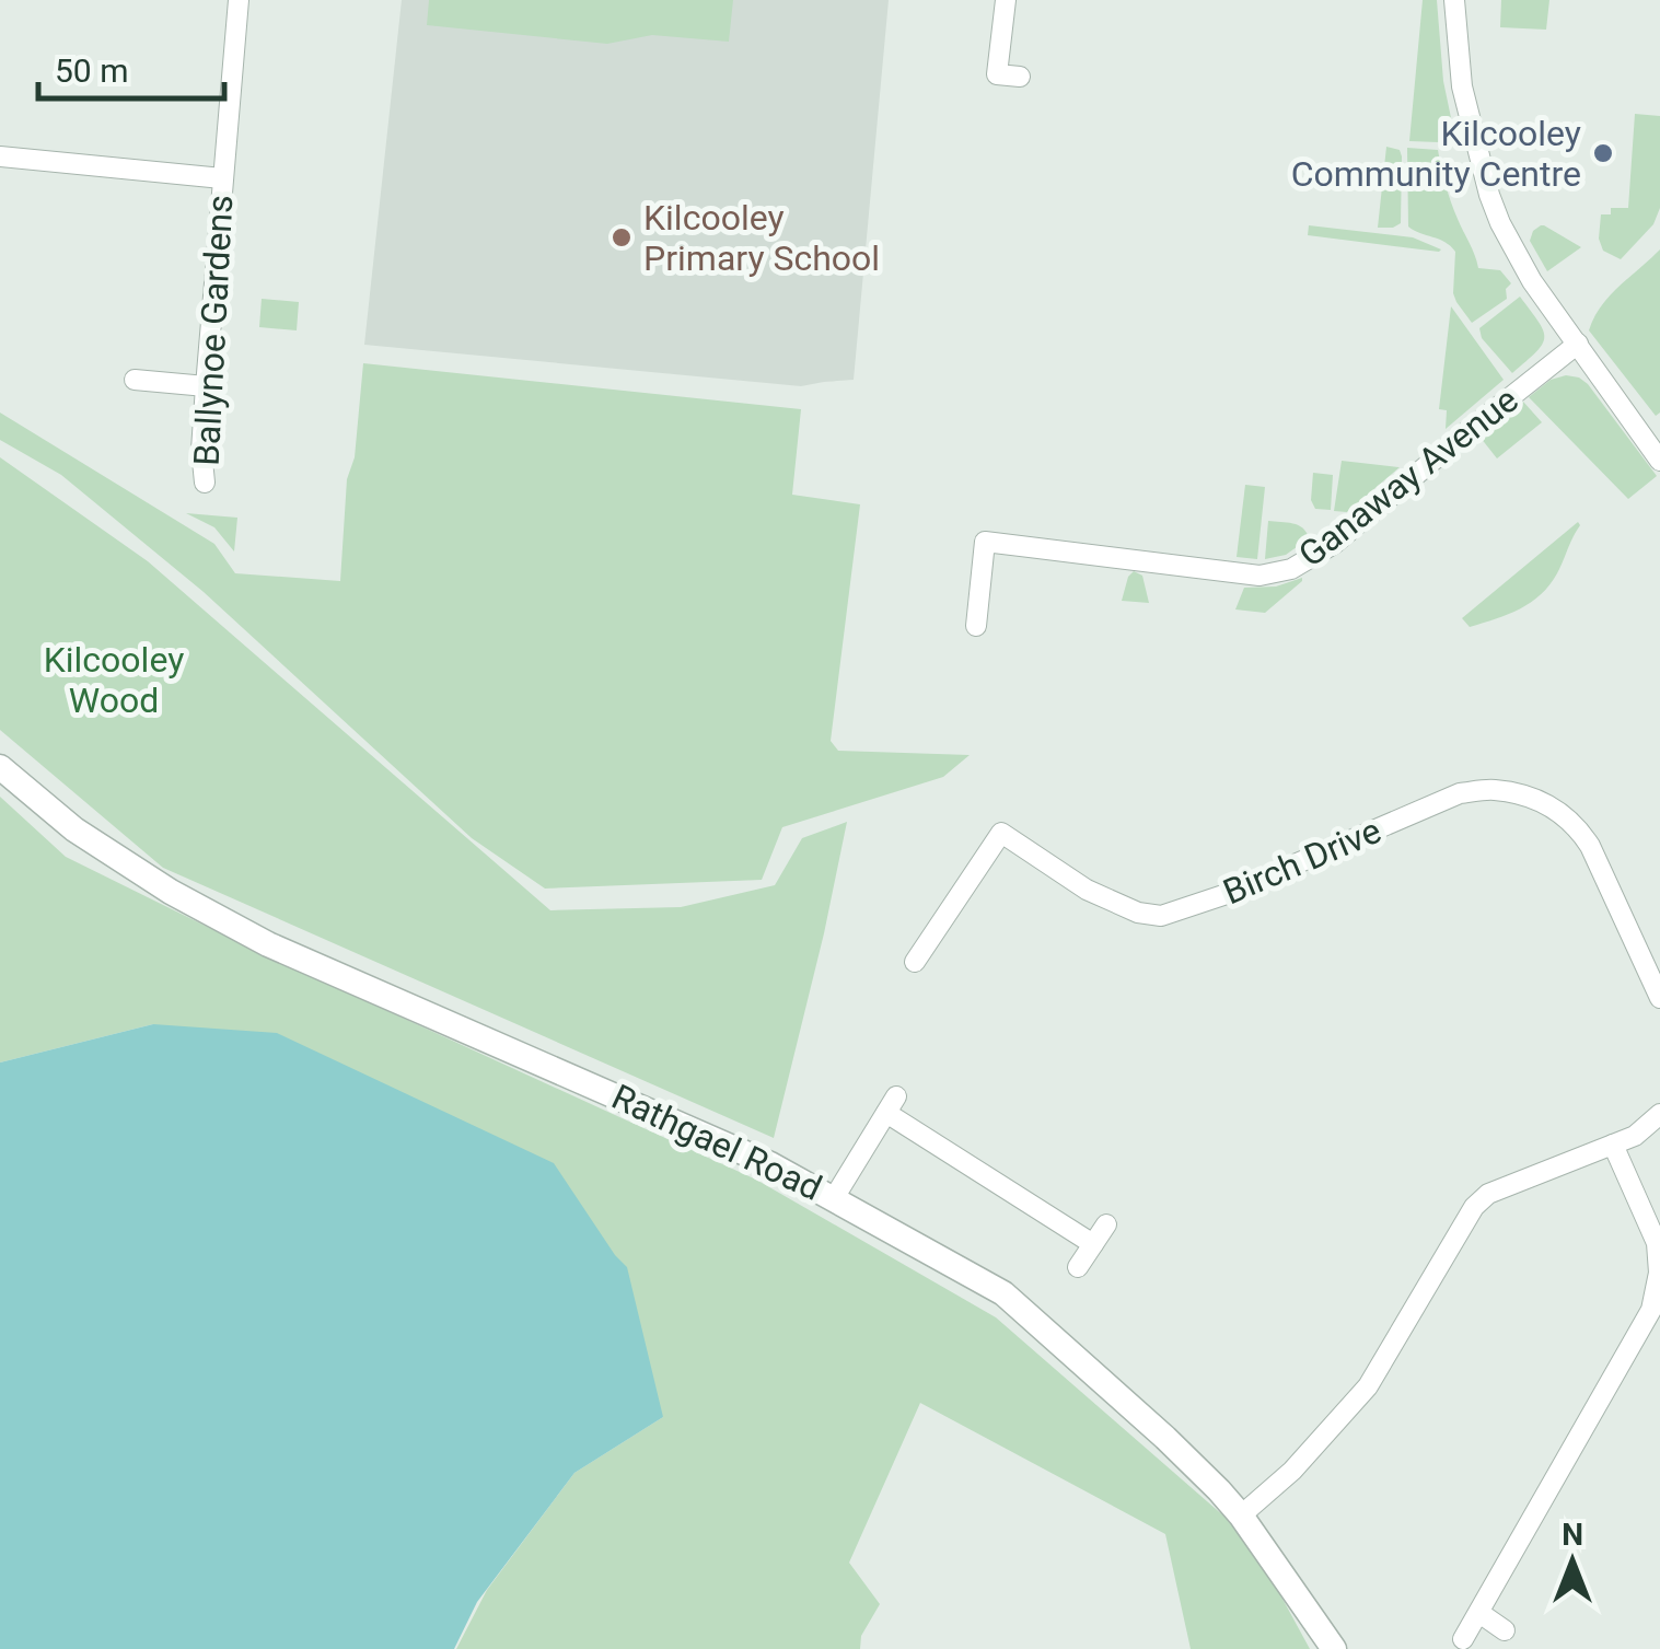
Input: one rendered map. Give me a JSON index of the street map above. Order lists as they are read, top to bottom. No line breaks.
{"streets":{"street":["Ballynoe Gardens","Ganaway Avenue","Birch Drive","Rathgael Road"]},"parks":["Kilcooley Wood"],"places":["Kilcooley Community Centre","Kilcooley Primary School"],"scale_bar":"50 m","north":"top"}
